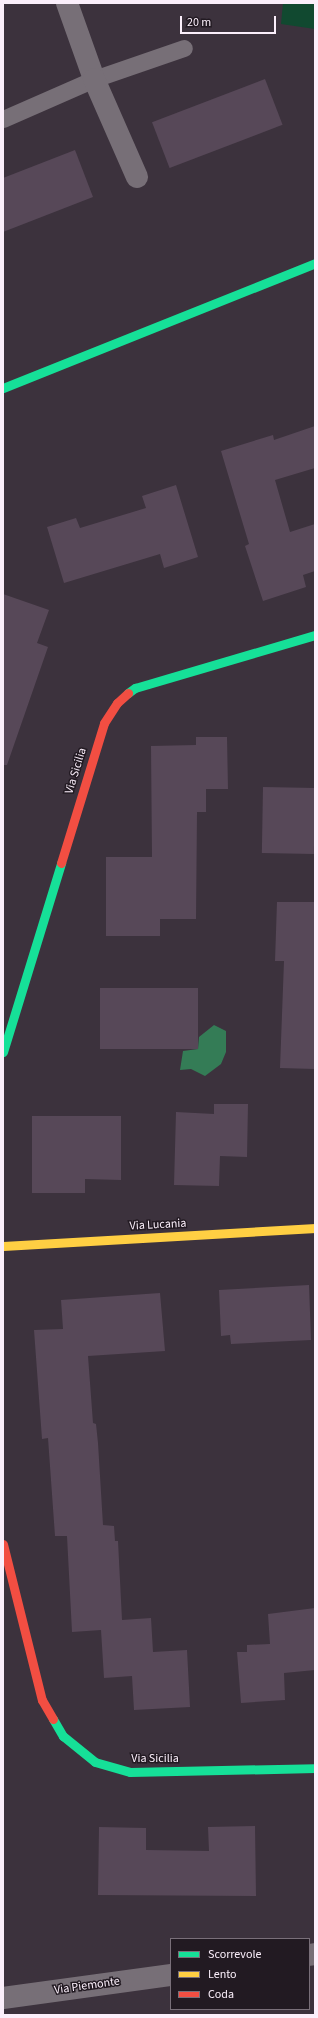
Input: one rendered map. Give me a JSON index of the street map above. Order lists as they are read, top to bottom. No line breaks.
{"streets":{"street":["Via Sicilia","Via Lucania","Via Piemonte"]},"legend":["Scorrevole","Lento","Coda"],"scale_bar":"20 m"}
